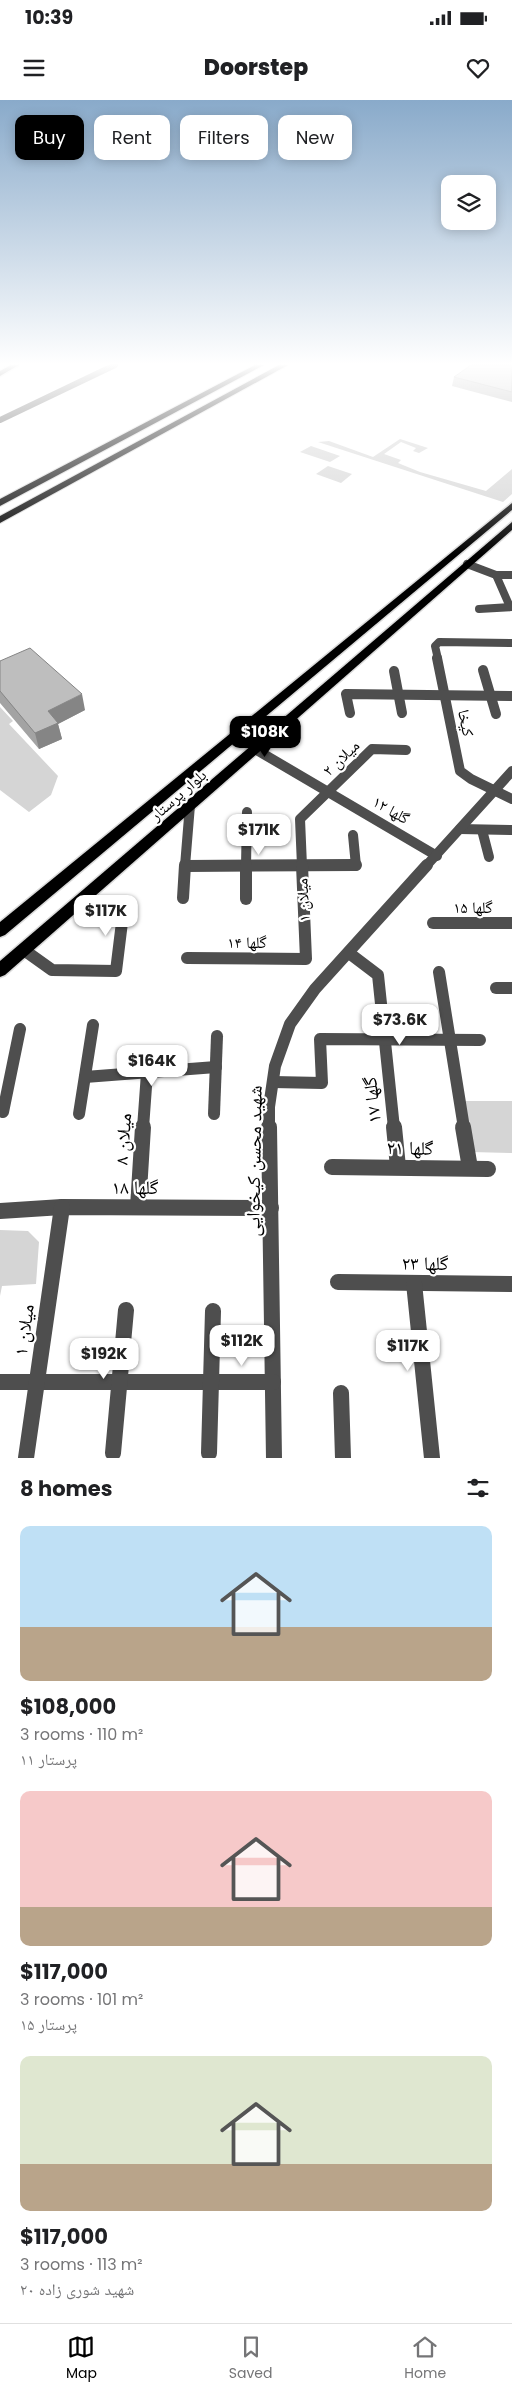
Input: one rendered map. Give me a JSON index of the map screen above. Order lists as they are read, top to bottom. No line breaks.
{"streets":{"main road":["بلوار پرستار"],"street":["کیخا","میلان ۲","گلها ۱۲","میلان ۱","گلها ۱۵","گلها ۱۴","گلها ۱۷","میلان ۸","گلها ۲۱","شهید محسن کیخوایی","گلها ۱۸","گلها ۲۳"]},"crossings":[["کیخا","شهید محسن کیخوایی"],["میلان ۲","گلها ۱۲"],["میلان ۲","میلان ۱"],["بلوار پرستار","گلها ۱۲"],["گلها ۱۲","میلان ۱"],["گلها ۱۲","شهید محسن کیخوایی"],["میلان ۱","گلها ۱۴"],["میلان ۱","گلها ۱۸"],["گلها ۱۷","گلها ۲۱"],["گلها ۱۷","شهید محسن کیخوایی"],["میلان ۸","گلها ۱۸"],["شهید محسن کیخوایی","گلها ۱۸"]],"page":{"status":"10:39","header":"Doorstep","chip":["Buy","Rent","Filters","New"],"price":["$108K","$171K","$117K","$73.6K","$164K","$112K","$117K","$192K"],"heading":"8 homes","list":[{"name":"$108,000","note":"3 rooms · 110 m² · پرستار ۱۱"},{"name":"$117,000","note":"3 rooms · 101 m² · پرستار ۱۵"},{"name":"$117,000","note":"3 rooms · 113 m² · شهید شوری زاده ۲۰"}],"tabs":["Map","Saved","Home"]}}
